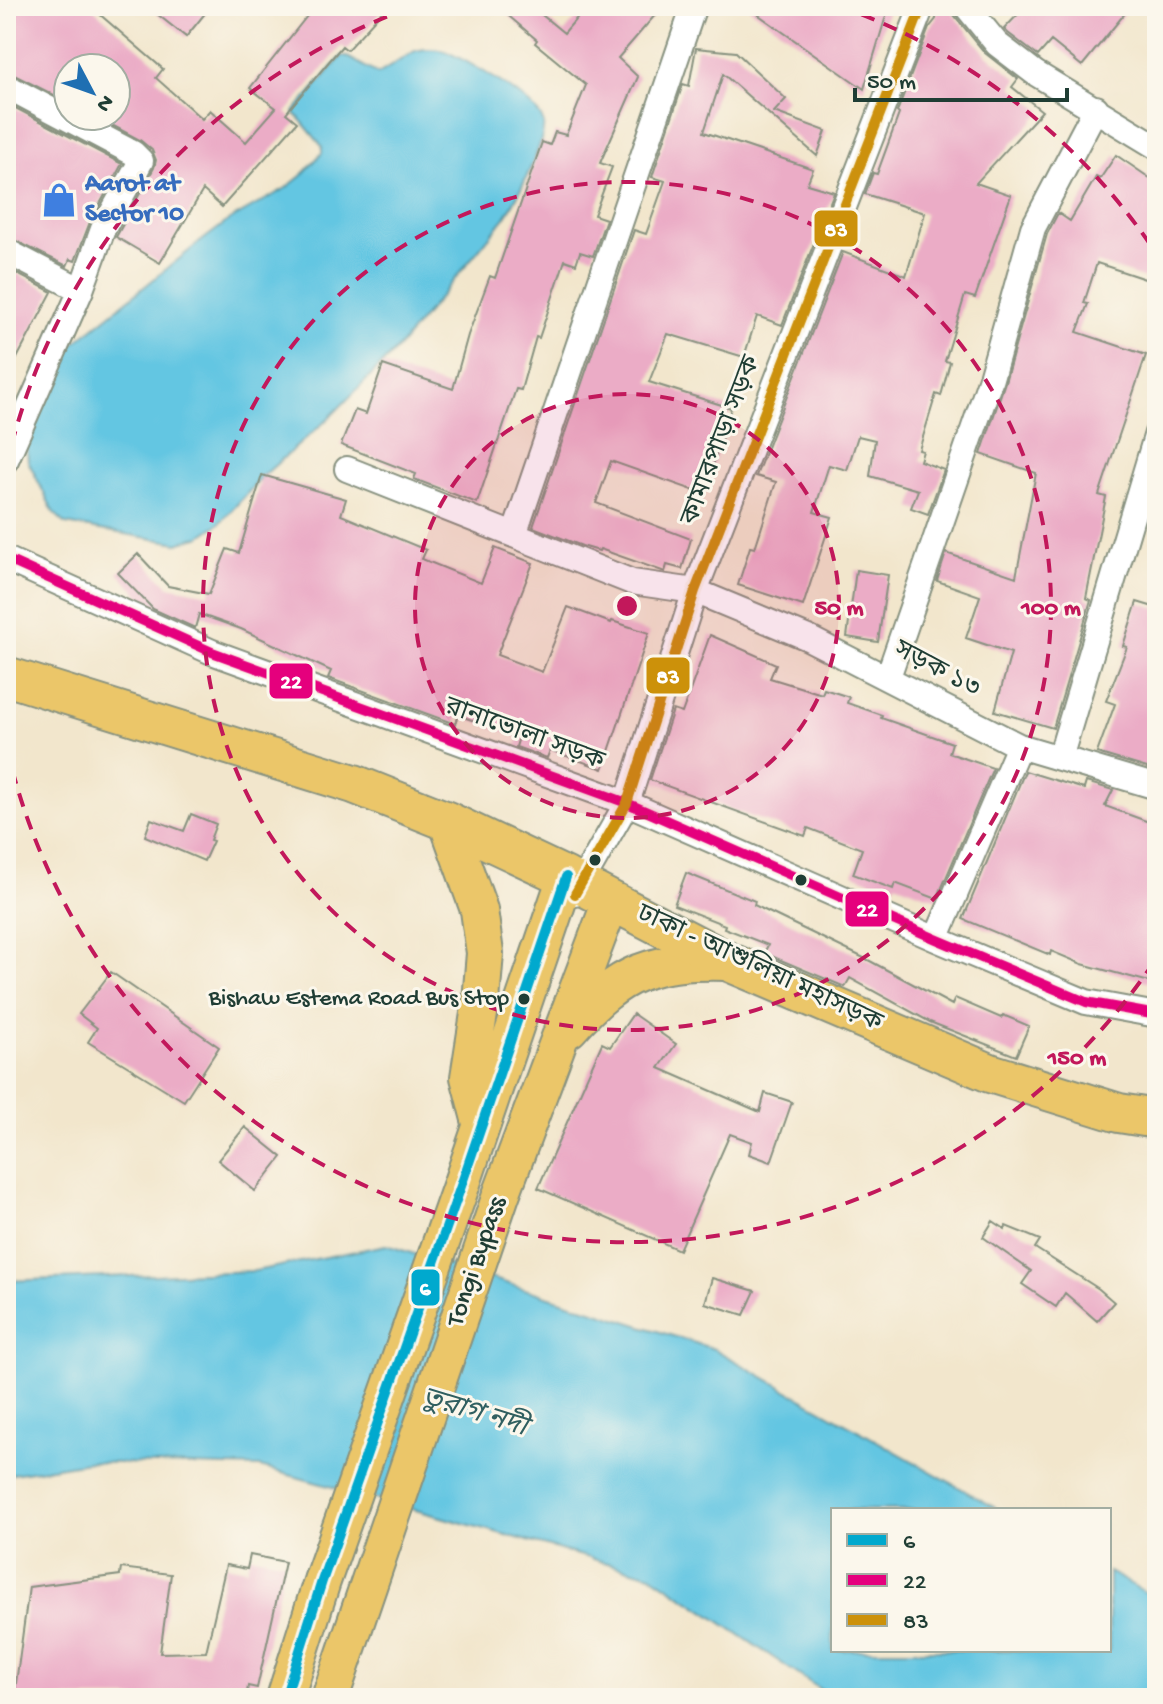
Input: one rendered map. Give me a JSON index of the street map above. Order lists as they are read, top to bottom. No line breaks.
{"streets":{"highway":["ঢাকা - আশুলিয়া মহাসড়ক"],"main road":["Tongi Bypass"],"street":["কামারপাড়া সড়ক","সড়ক ১৩","রানাভোলা সড়ক"]},"crossings":[["কামারপাড়া সড়ক","সড়ক ১৩"],["কামারপাড়া সড়ক","রানাভোলা সড়ক"],["কামারপাড়া সড়ক","ঢাকা - আশুলিয়া মহাসড়ক"],["ঢাকা - আশুলিয়া মহাসড়ক","Tongi Bypass"]],"water":["তুরাগ নদী"],"places":{"shop":["Aarot at Sector 10"],"other":["Bishaw Estema Road Bus Stop"]},"lines":["transit line 83","transit line 22","transit line 6"],"legend":["6","22","83"],"scale_bar":"50 m","north":"bottom right","rings":["50 m","100 m","150 m"]}
